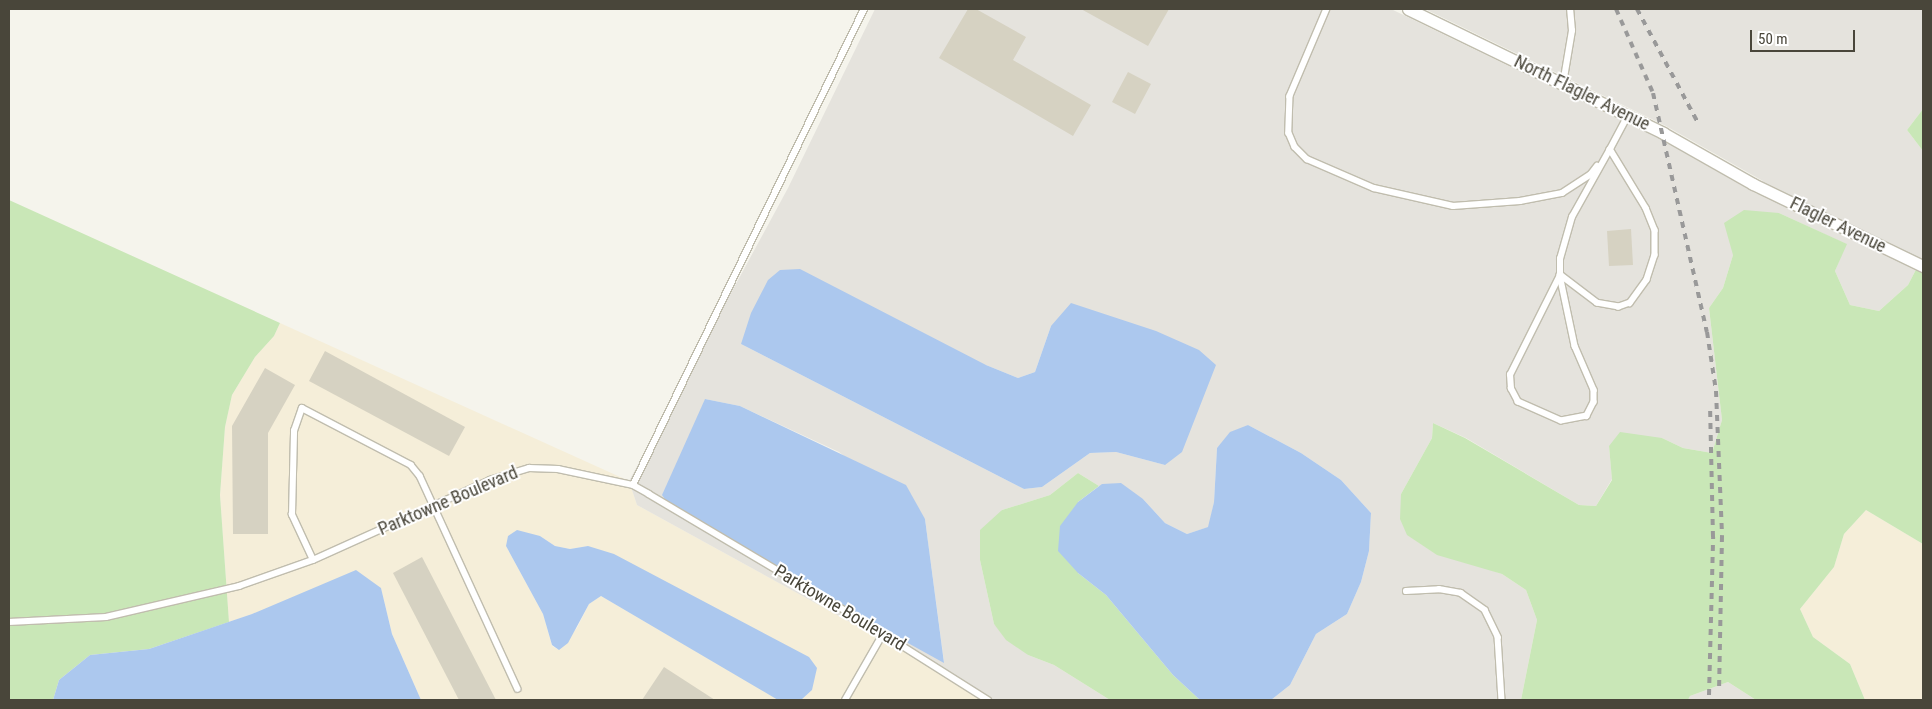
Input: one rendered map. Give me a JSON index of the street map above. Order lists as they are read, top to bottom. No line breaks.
{"streets":{"street":["North Flagler Avenue","Flagler Avenue"],"lane":["Parktowne Boulevard"]},"crossings":[["North Flagler Avenue","Flagler Avenue"]],"scale_bar":"50 m"}
